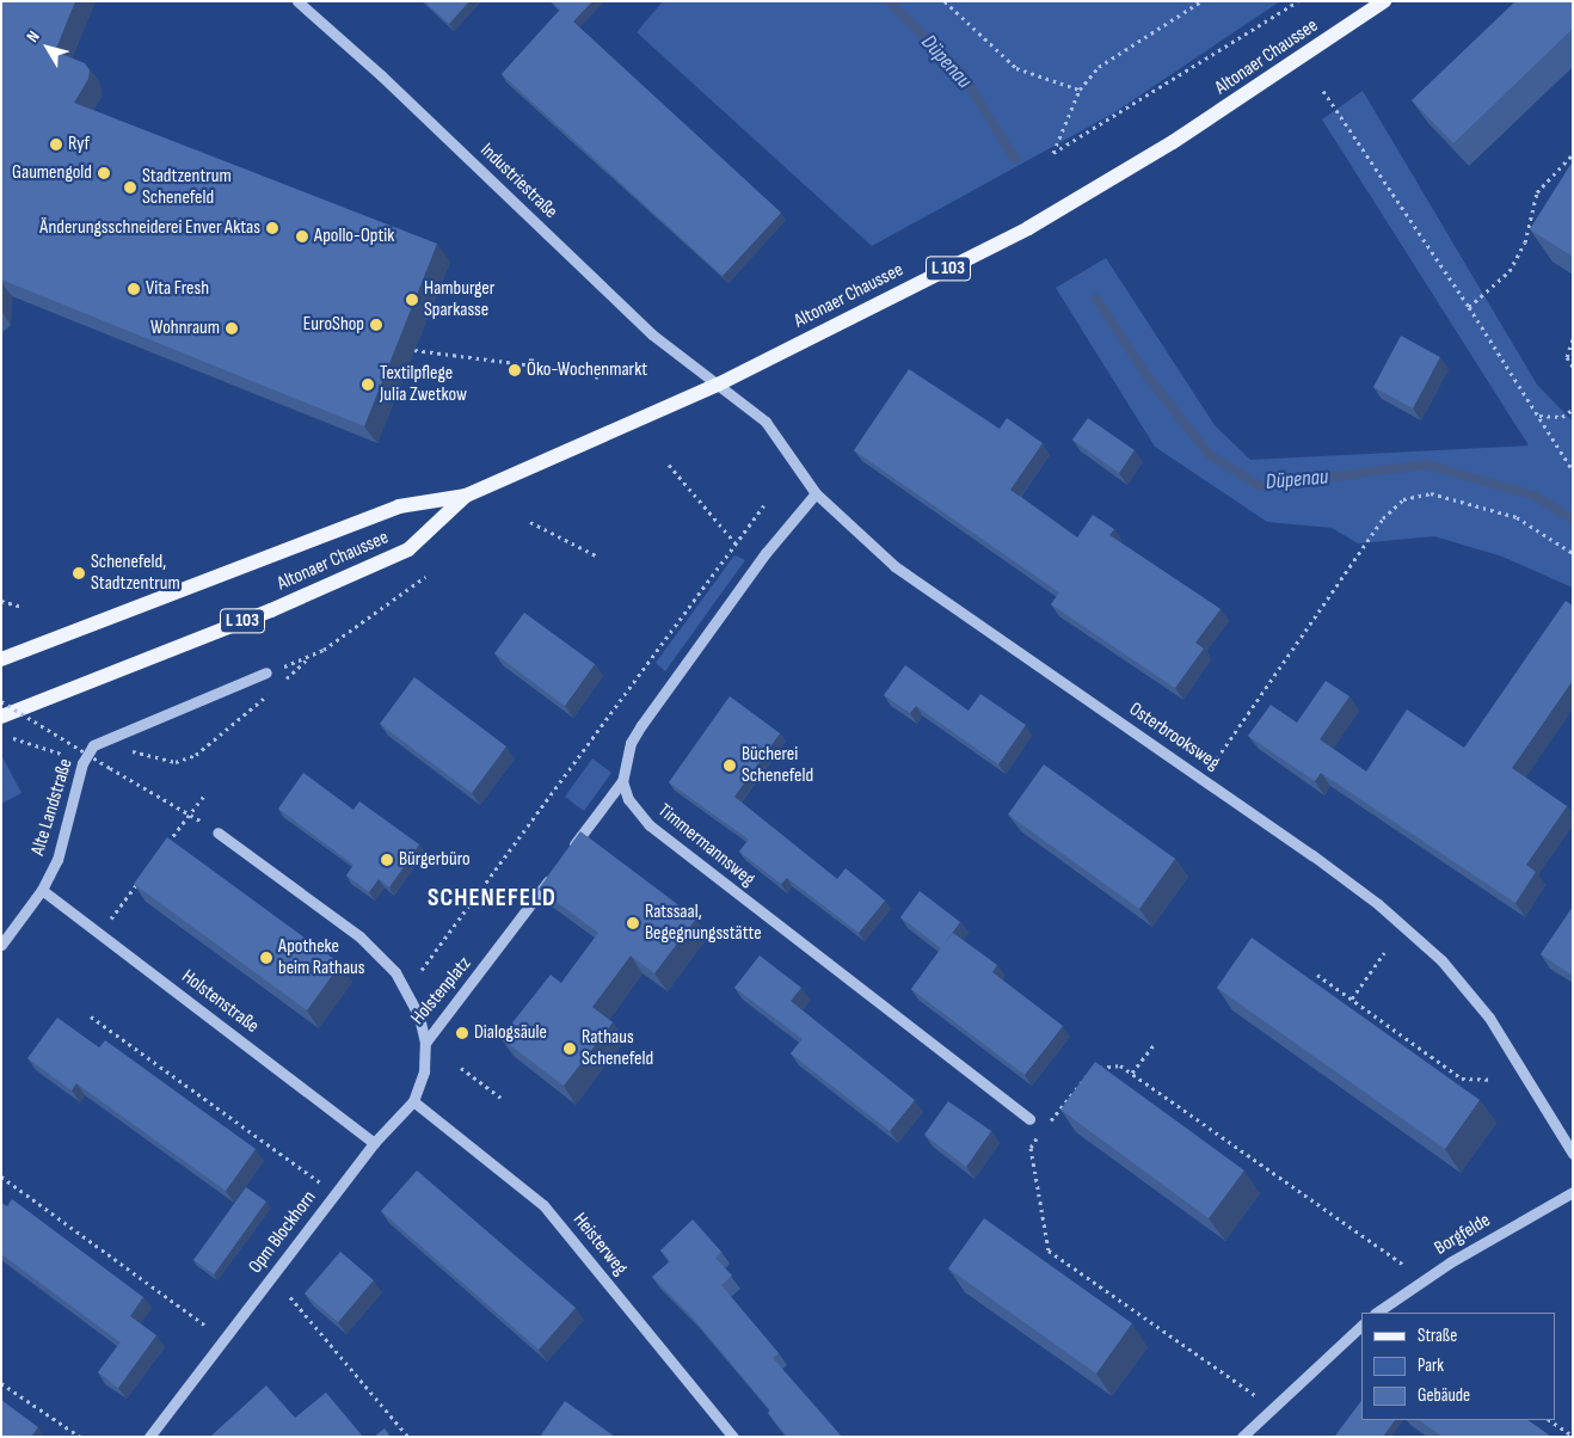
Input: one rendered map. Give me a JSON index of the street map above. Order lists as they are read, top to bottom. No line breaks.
{"streets":{"main road":["Altonaer Chaussee","L 103"],"street":["Industriestraße","Osterbrooksweg","Alte Landstraße","Timmermannsweg","Holstenplatz","Holstenstraße","Opm Blockhorn","Borgfelde","Heisterweg"]},"crossings":[["Altonaer Chaussee","Industriestraße"],["Altonaer Chaussee","Osterbrooksweg"],["Industriestraße","Osterbrooksweg"],["Alte Landstraße","Holstenstraße"],["Holstenplatz","Opm Blockhorn"],["Holstenstraße","Opm Blockhorn"],["Opm Blockhorn","Heisterweg"]],"districts":["SCHENEFELD"],"water":["Düpenau"],"places":["Ryf","Gaumengold","Stadtzentrum Schenefeld","Änderungsschneiderei Enver Aktas","Apollo-Optik","Vita Fresh","Hamburger Sparkasse","EuroShop","Wohnraum","Öko-Wochenmarkt","Textilpflege Julia Zwetkow","Schenefeld, Stadtzentrum","Bücherei Schenefeld","Bürgerbüro","Ratssaal, Begegnungsstätte","Apotheke beim Rathaus","Dialogsäule","Rathaus Schenefeld"],"legend":["Straße","Park","Gebäude"],"north":"top left"}
